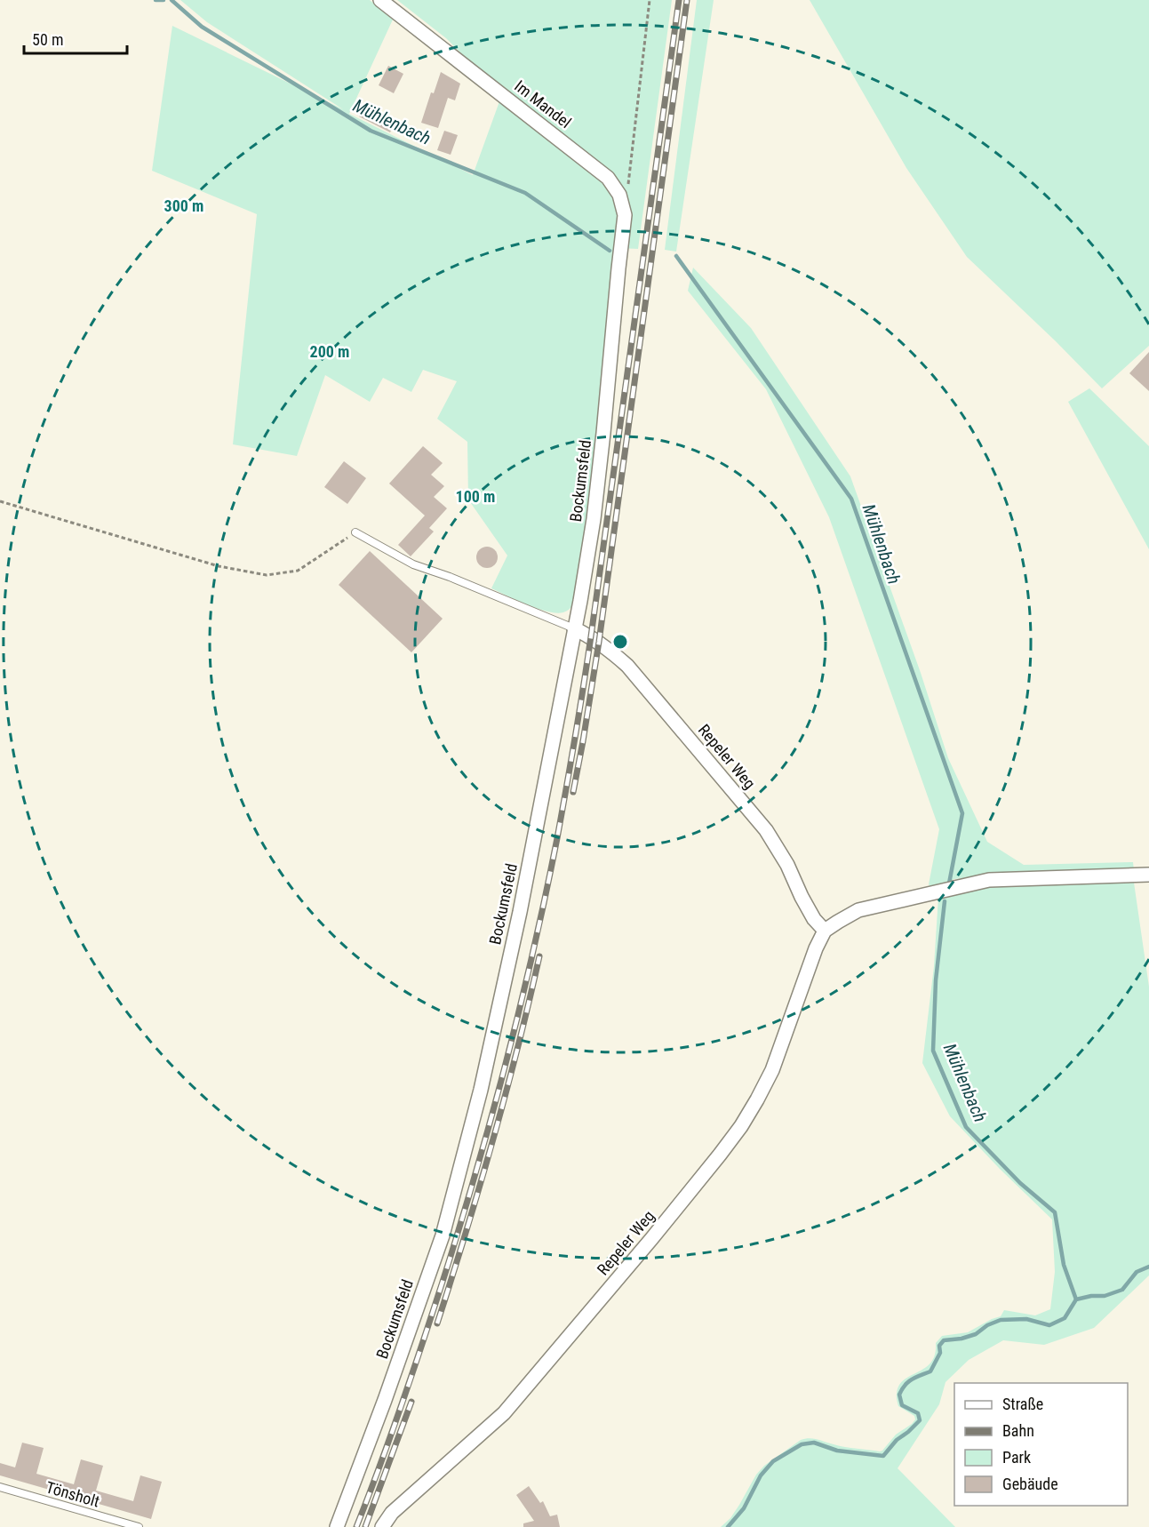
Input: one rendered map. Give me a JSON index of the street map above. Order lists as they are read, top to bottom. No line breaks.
{"streets":{"street":["Im Mandel","Bockumsfeld","Repeler Weg"],"lane":["Tönsholt"]},"crossings":[["Im Mandel","Bockumsfeld"],["Bockumsfeld","Repeler Weg"]],"water":["Mühlenbach"],"legend":["Straße","Bahn","Park","Gebäude"],"scale_bar":"50 m","rings":["300 m","200 m","100 m"]}
